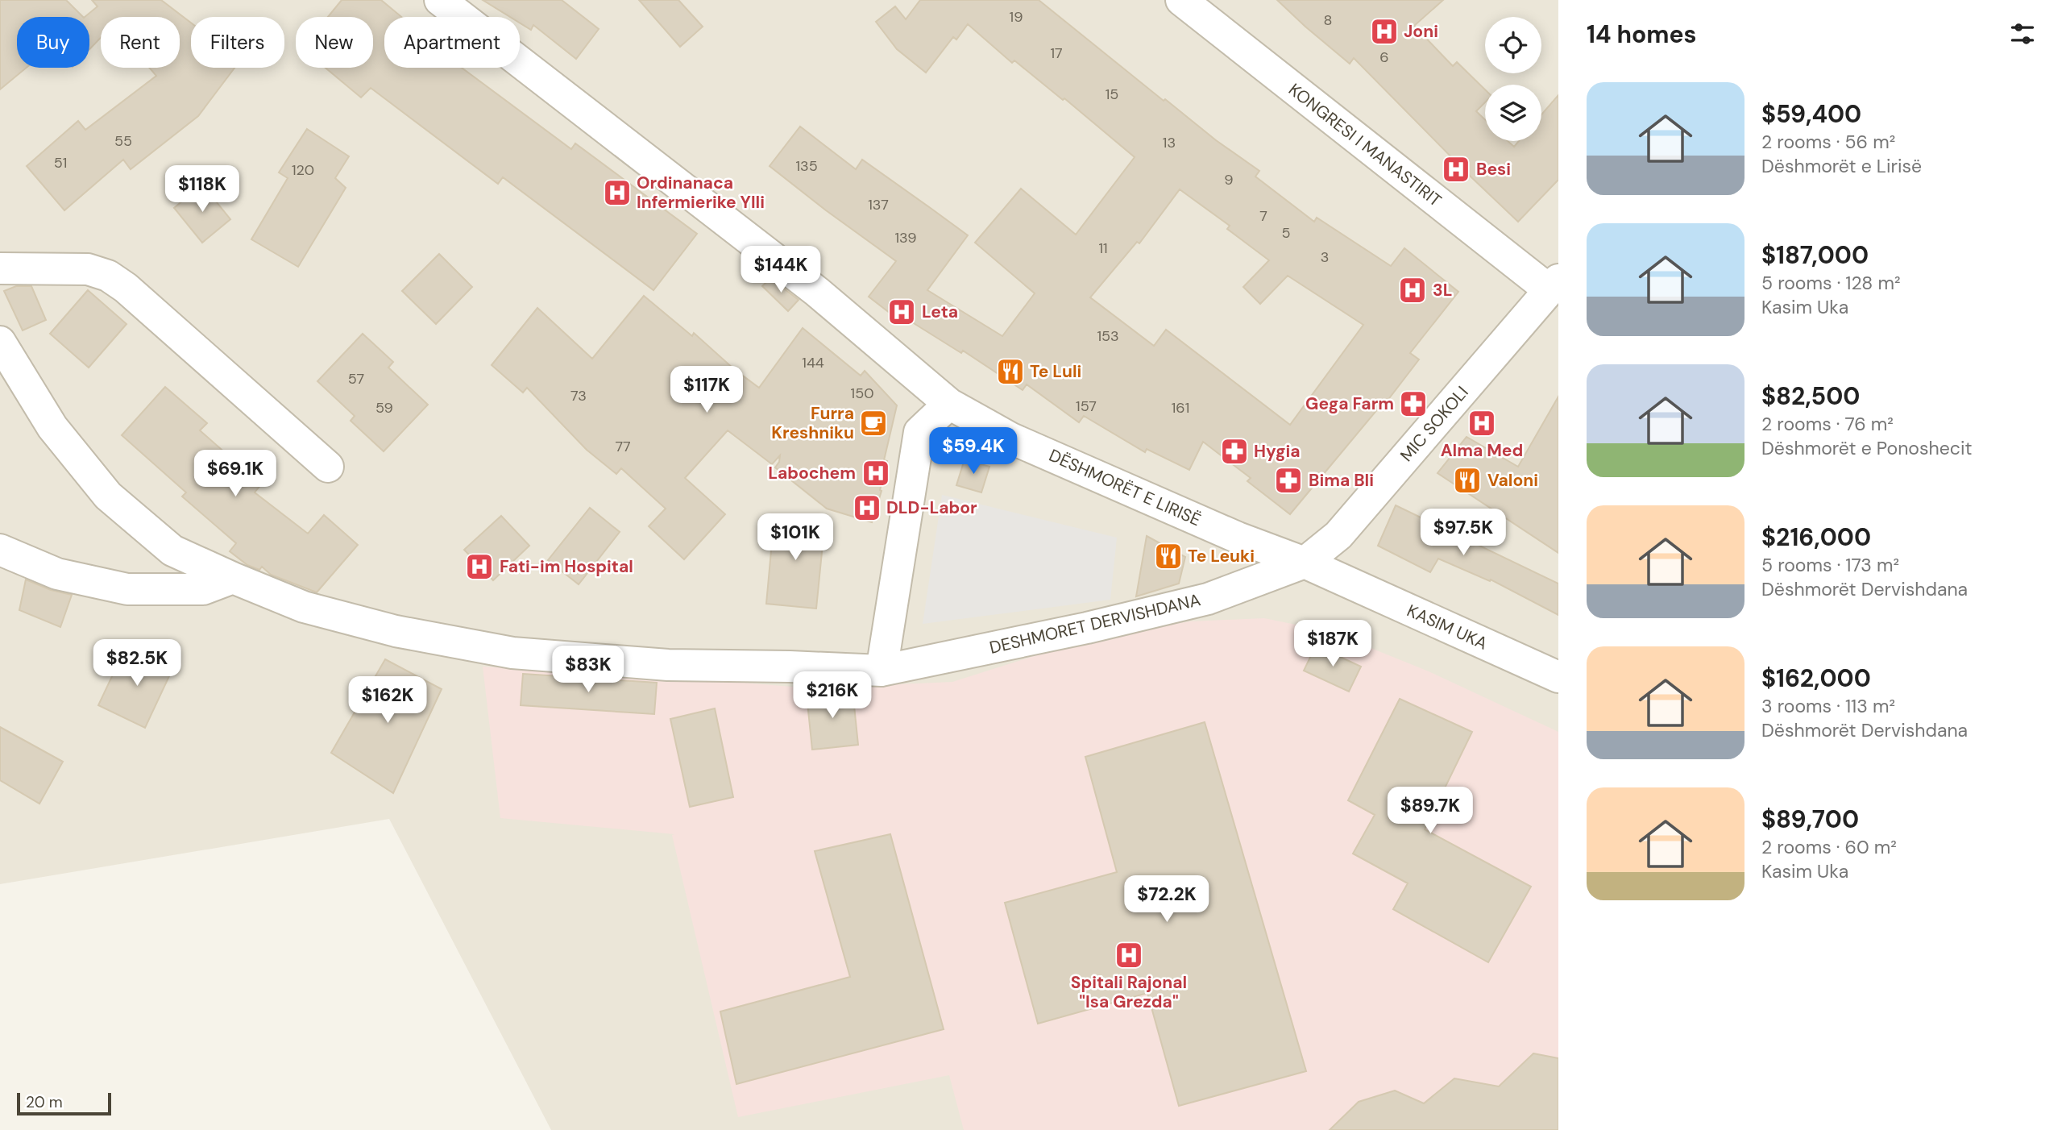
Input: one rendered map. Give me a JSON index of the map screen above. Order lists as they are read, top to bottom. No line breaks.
{"streets":{"street":["KONGRESI I MANASTIRIT","MIC SOKOLI","DËSHMORËT E LIRISË","DESHMORET DERVISHDANA","KASIM UKA"]},"crossings":[["KONGRESI I MANASTIRIT","MIC SOKOLI"],["MIC SOKOLI","DËSHMORËT E LIRISË"],["MIC SOKOLI","DESHMORET DERVISHDANA"],["MIC SOKOLI","KASIM UKA"],["DËSHMORËT E LIRISË","DESHMORET DERVISHDANA"],["DËSHMORËT E LIRISË","KASIM UKA"],["DESHMORET DERVISHDANA","KASIM UKA"]],"places":{"hospital":["Joni","Besi","Ordinanaca Infermierike Ylli","3L","Leta","Alma Med","Labochem","DLD-Labor","Fati-im Hospital","Spitali Rajonal \"Isa Grezda\""],"restaurant":["Te Luli","Valoni","Te Leuki"],"pharmacy":["Gega Farm","Hygia","Bima Bli"],"cafe":["Furra Kreshniku"]},"house_numbers":["19","8","17","6","15","55","13","51","135","120","9","137","7","5","139","11","3","153","144","57","150","73","157","59","161","77"],"scale_bar":"20 m","page":{"heading":"14 homes","chip":["Buy","Rent","Filters","New","Apartment"],"list":[{"name":"$59,400","note":"2 rooms · 56 m² · Dëshmorët e Lirisë"},{"name":"$187,000","note":"5 rooms · 128 m² · Kasim Uka"},{"name":"$82,500","note":"2 rooms · 76 m² · Dëshmorët e Ponoshecit"},{"name":"$216,000","note":"5 rooms · 173 m² · Dëshmorët Dervishdana"},{"name":"$162,000","note":"3 rooms · 113 m² · Dëshmorët Dervishdana"},{"name":"$89,700","note":"2 rooms · 60 m² · Kasim Uka"}],"price":["$118K","$144K","$117K","$59.4K","$69.1K","$97.5K","$101K","$187K","$82.5K","$83K","$216K","$162K","$89.7K","$72.2K"],"scale":"20 m"}}
